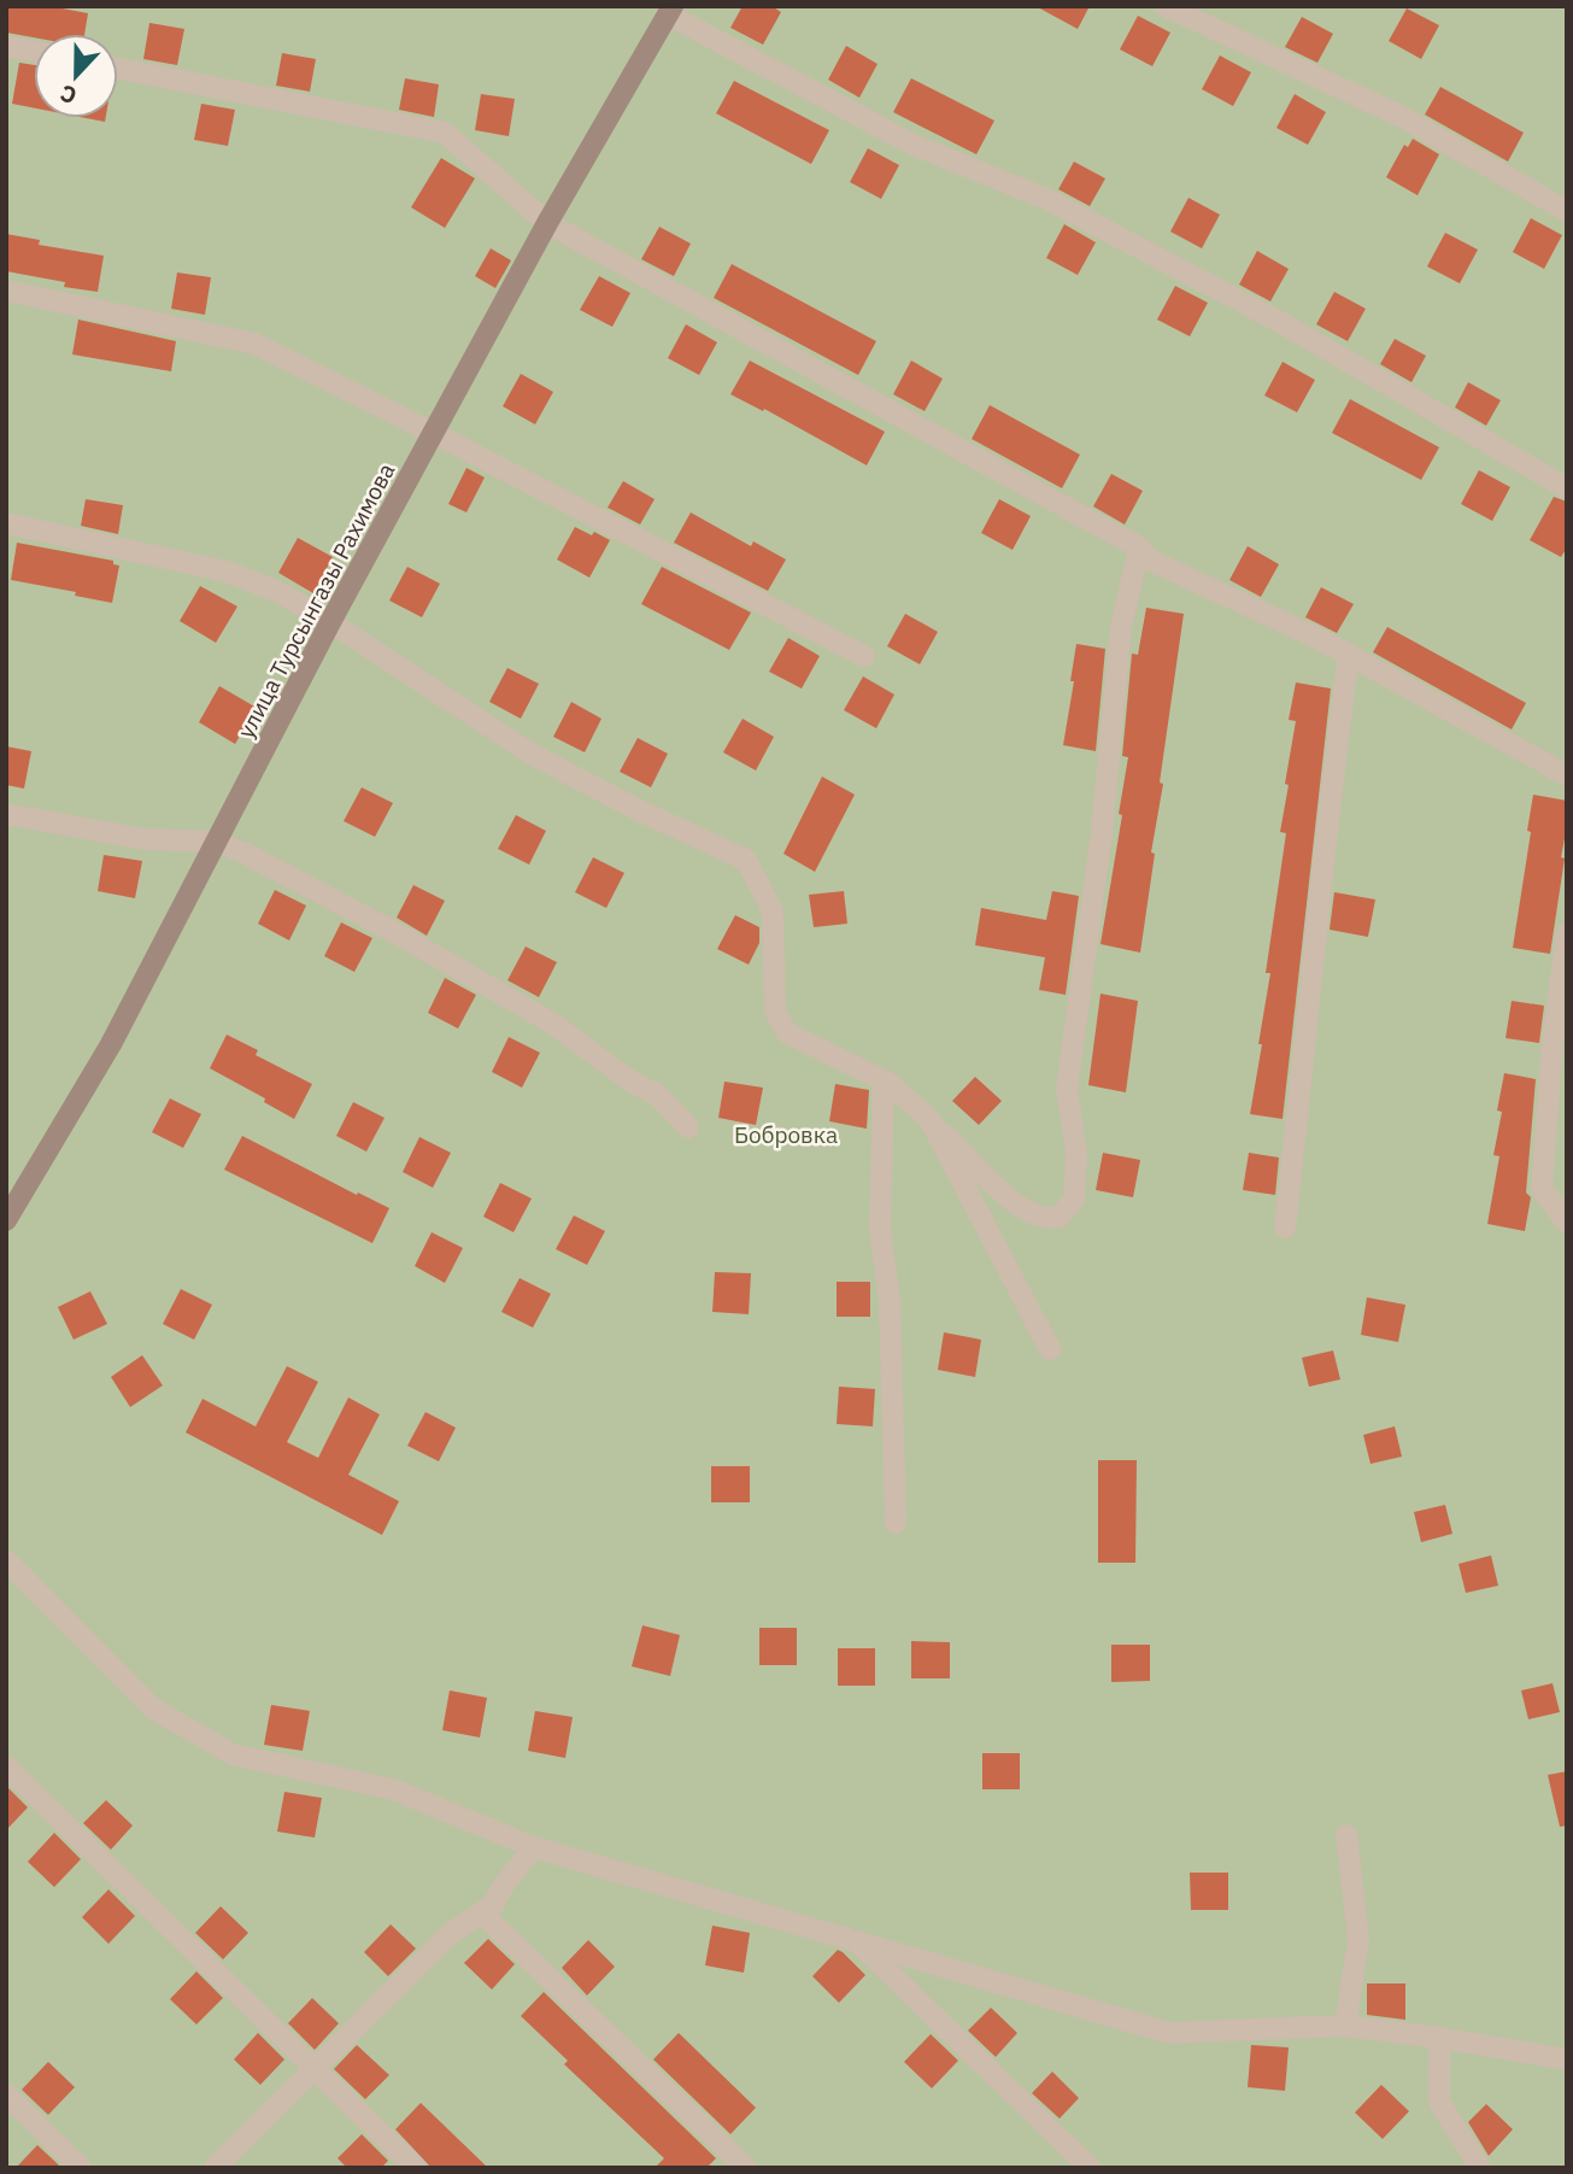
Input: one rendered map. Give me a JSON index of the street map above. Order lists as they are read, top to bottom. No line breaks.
{"streets":{"street":["улица Турсынгазы Рахимова"]},"parks":["Бобровка"],"north":"bottom"}
